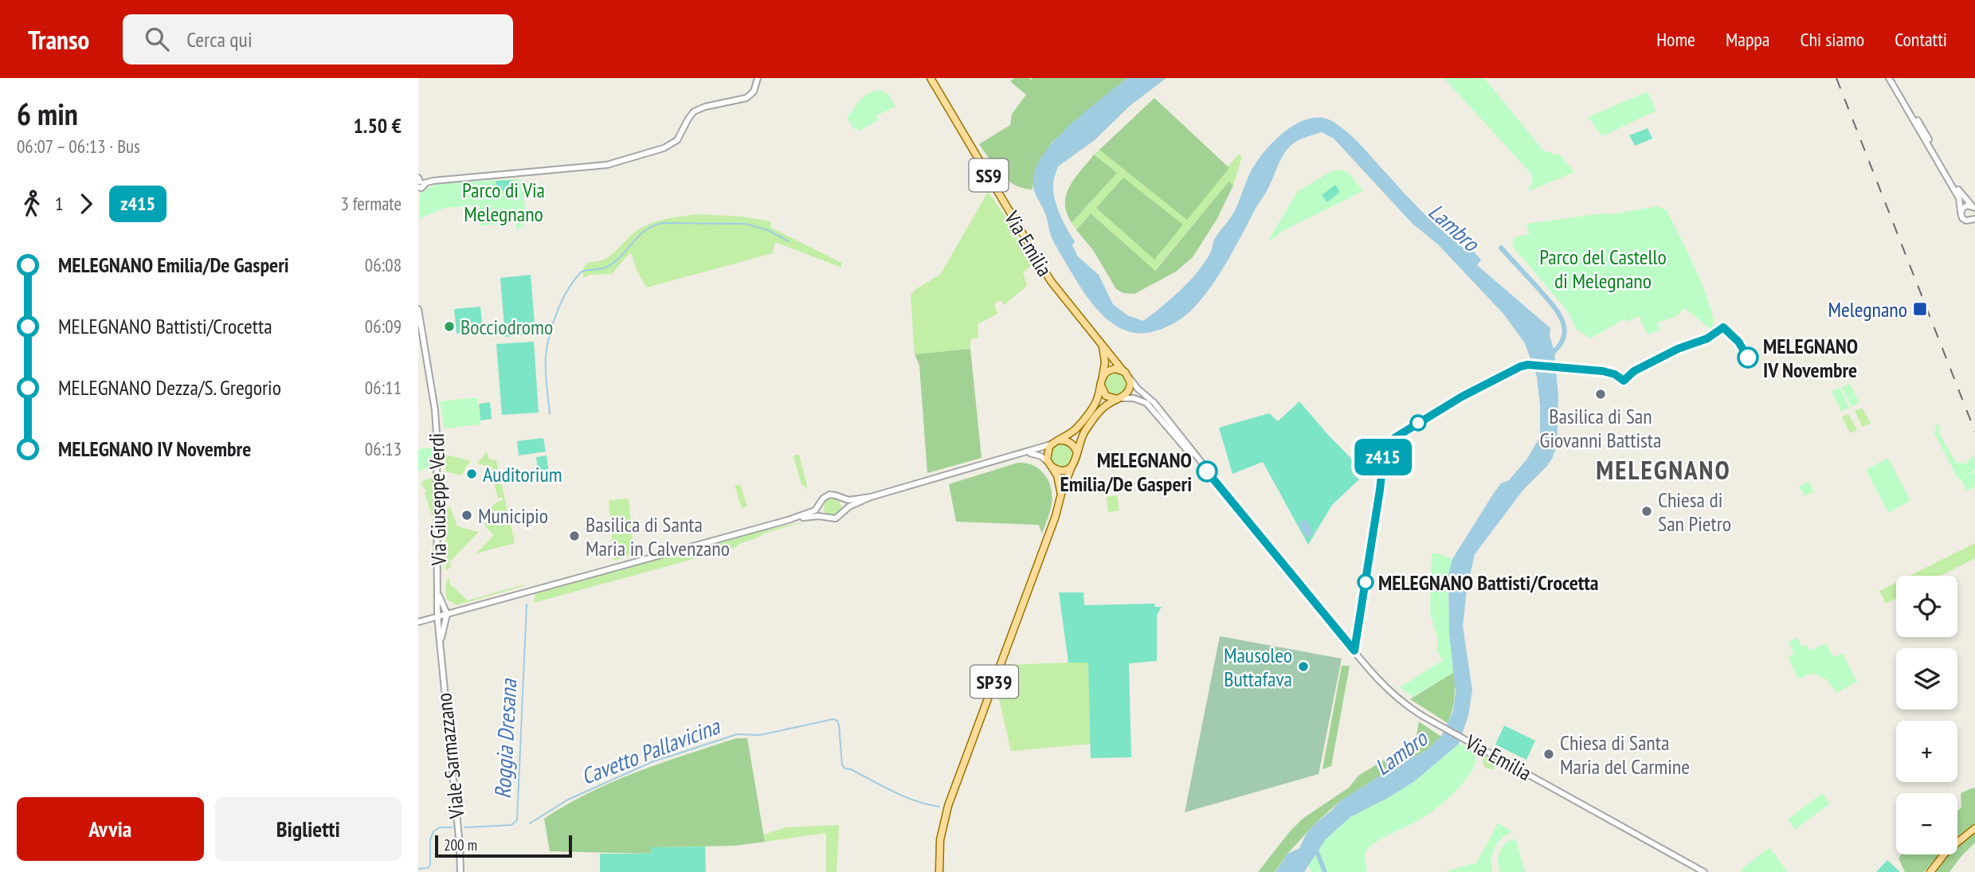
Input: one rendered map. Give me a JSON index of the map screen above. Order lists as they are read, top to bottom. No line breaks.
{"streets":{"main road":["SS9","Via Emilia","SP39"],"street":["Via Giuseppe Verdi","Viale Sarmazzano"]},"crossings":[["Via Emilia","SP39"]],"districts":["MELEGNANO"],"water":["Lambro","Roggia Dresana","Cavetto Pallavicina"],"parks":["Parco di Via Melegnano","Parco del Castello di Melegnano"],"places":{"transit":["Melegnano"],"other":["Bocciodromo","MELEGNANO IV Novembre","Basilica di San Giovanni Battista","MELEGNANO Emilia/De Gasperi","Auditorium","Chiesa di San Pietro","Municipio","Basilica di Santa Maria in Calvenzano","MELEGNANO Battisti/Crocetta","Mausoleo Buttafava","Chiesa di Santa Maria del Carmine"]},"lines":["bus line z415"],"scale_bar":"200 m","page":{"header":"Transo","search":"Cerca qui","nav":["Home","Mappa","Chi siamo","Contatti"],"heading":["6 min","06:07 – 06:13 · Bus","1.50 €"],"on_map":"z415","legs":["1","z415","3 fermate"],"list":[{"name":"MELEGNANO Emilia/De Gasperi","value":"06:08"},{"name":"MELEGNANO Battisti/Crocetta","value":"06:09"},{"name":"MELEGNANO Dezza/S. Gregorio","value":"06:11"},{"name":"MELEGNANO IV Novembre","value":"06:13"}],"map_buttons":["+","−"],"buttons":["Avvia","Biglietti"],"scale":"200 m"}}
